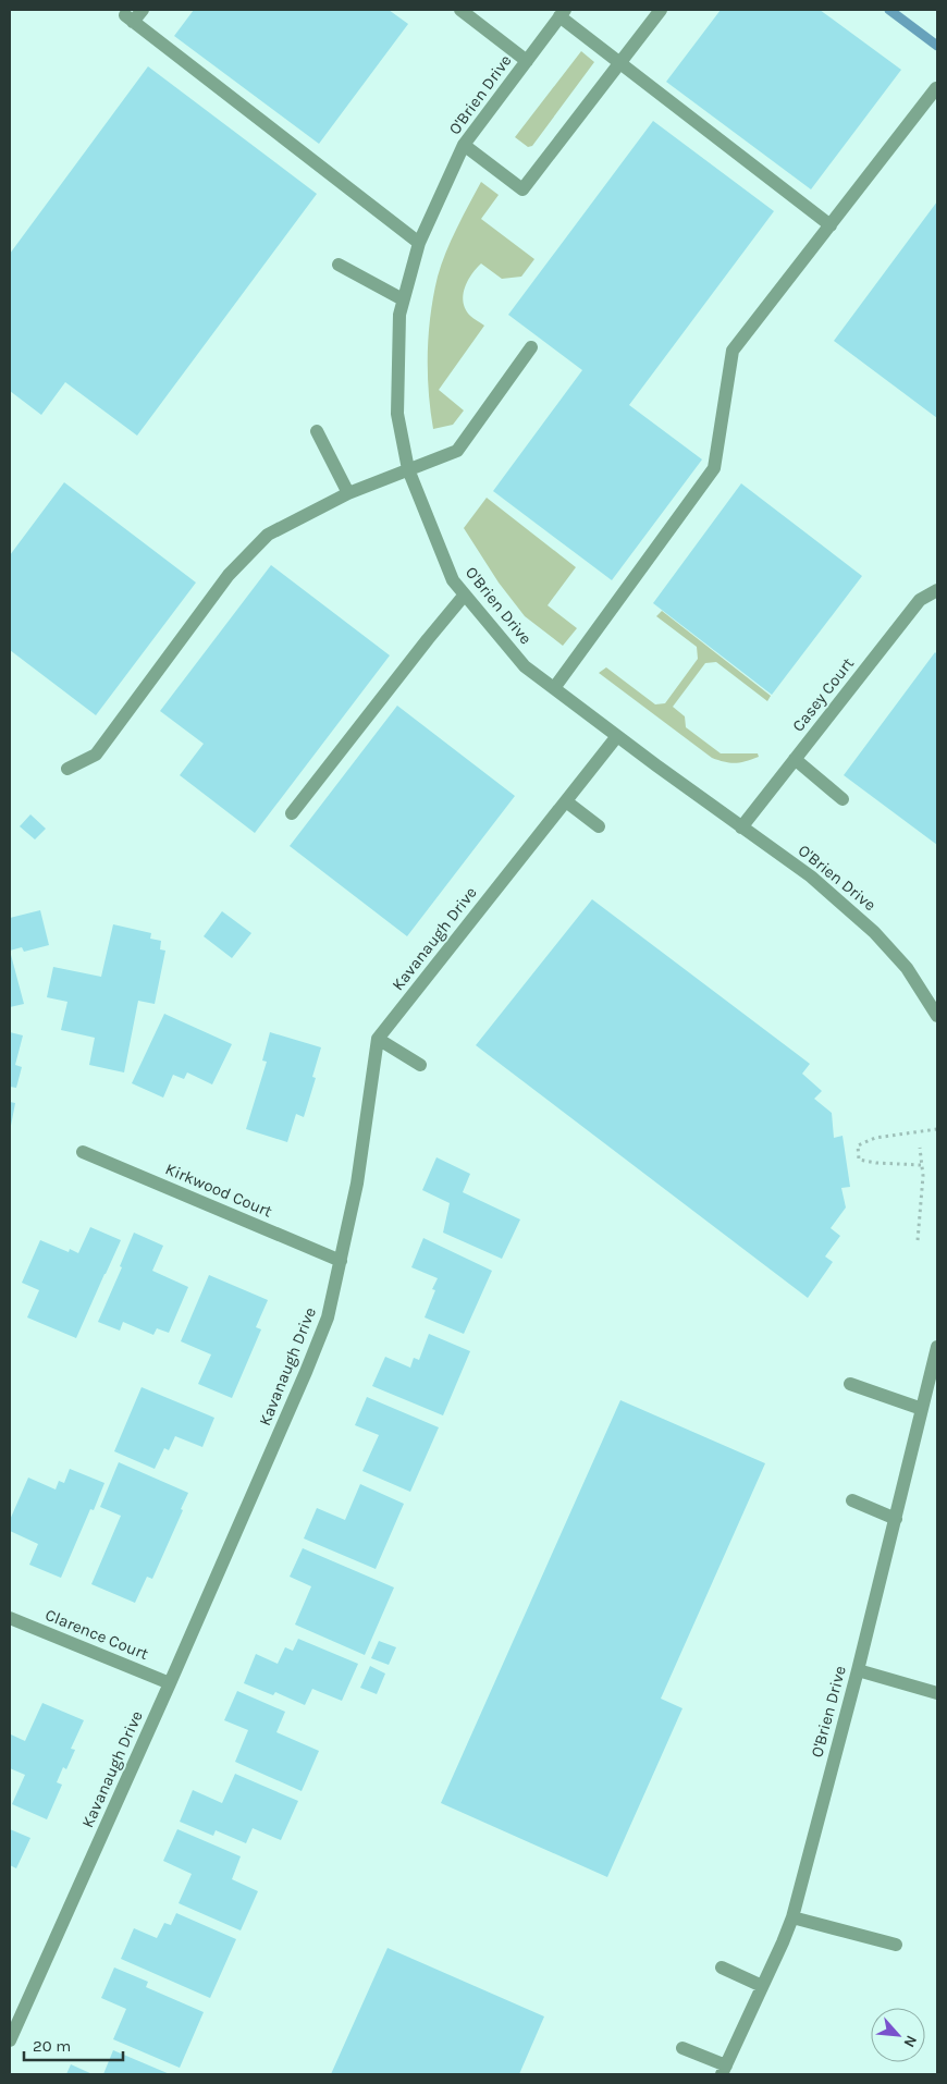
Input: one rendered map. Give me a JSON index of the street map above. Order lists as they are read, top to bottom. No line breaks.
{"streets":{"street":["O'Brien Drive","Casey Court","Kavanaugh Drive","Kirkwood Court","Clarence Court"]},"crossings":[["O'Brien Drive","Casey Court"],["O'Brien Drive","Kavanaugh Drive"],["Kavanaugh Drive","Kirkwood Court"],["Kavanaugh Drive","Clarence Court"]],"scale_bar":"20 m","north":"bottom right"}
